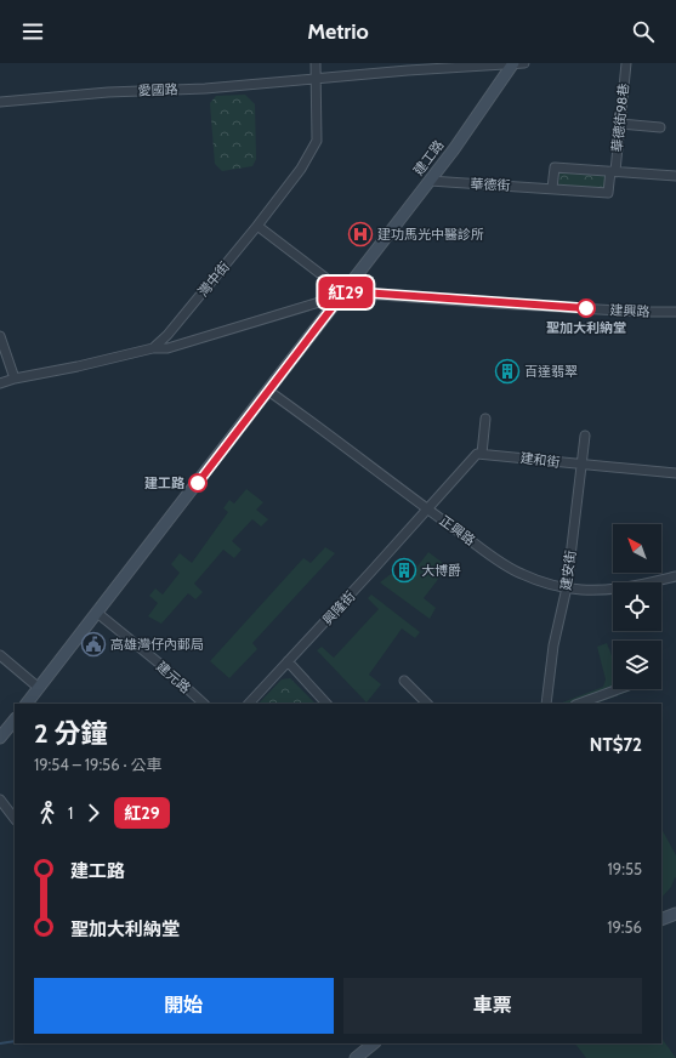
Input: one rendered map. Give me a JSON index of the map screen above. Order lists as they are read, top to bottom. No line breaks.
{"streets":{"street":["愛國路","華德街98巷","建工路","華德街","灣中街","建興路","建和街","正興路","建安街","興隆街","建元路"]},"crossings":[["愛國路","建工路"],["愛國路","灣中街"],["華德街98巷","華德街"],["建工路","華德街"],["建工路","灣中街"],["建工路","建興路"],["建工路","正興路"],["建工路","建元路"],["建和街","建安街"],["正興路","建安街"],["正興路","興隆街"]],"places":{"hospital":["建功馬光中醫診所"],"other":["聖加大利納堂","建工路"],"building":["百達翡翠","大博爵"],"public building":["高雄灣仔內郵局"]},"lines":["bus line 紅29"],"north":"top left","page":{"header":"Metrio","on_map":"紅29","heading":["2 分鐘","19:54 – 19:56 · 公車","NT$72"],"legs":["1","紅29"],"list":[{"name":"建工路","value":"19:55"},{"name":"聖加大利納堂","value":"19:56"}],"buttons":["開始","車票"]}}
